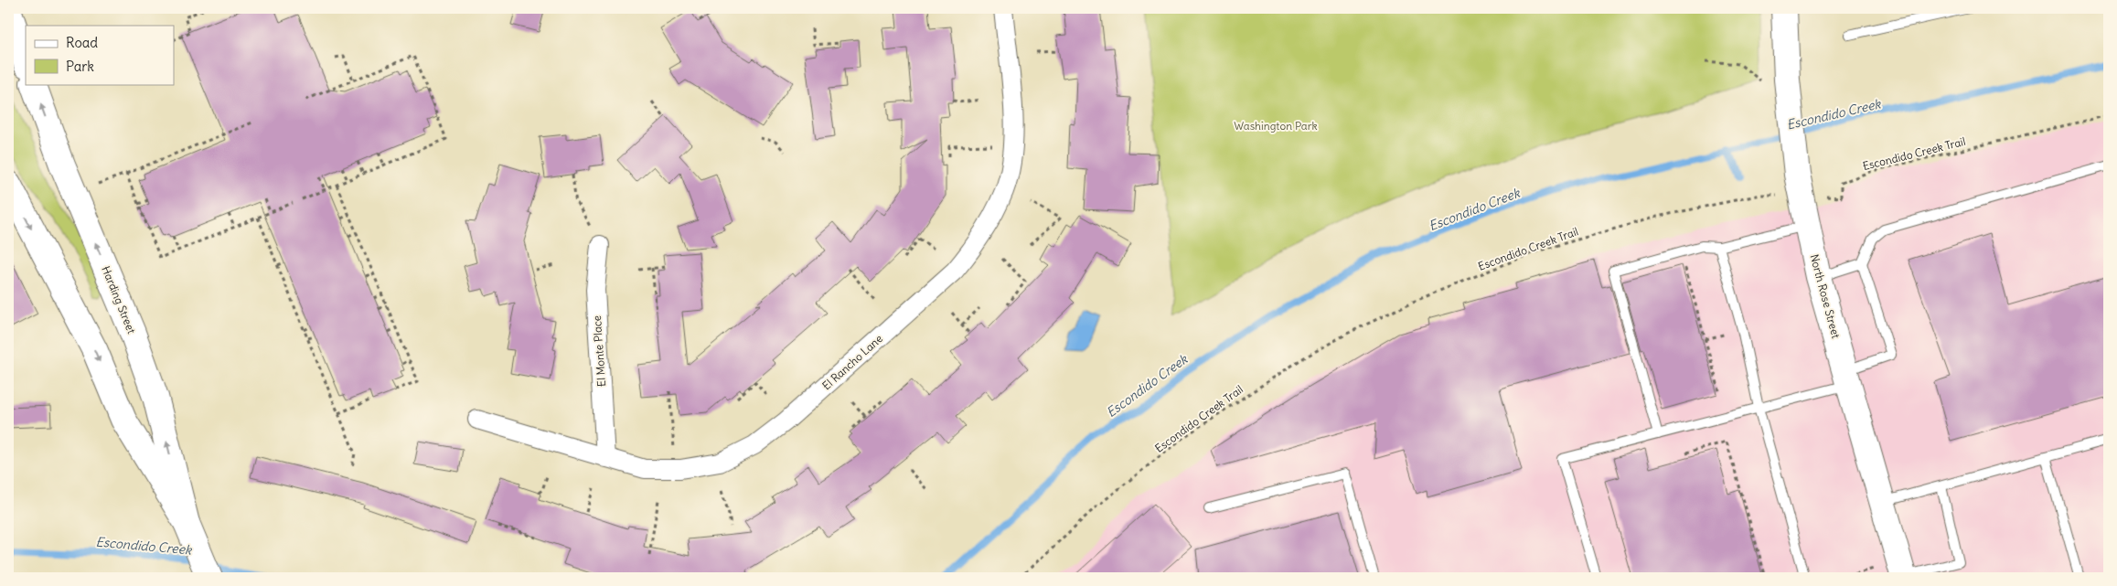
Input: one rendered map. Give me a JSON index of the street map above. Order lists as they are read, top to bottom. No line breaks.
{"streets":{"street":["North Rose Street","Harding Street","El Monte Place","El Rancho Lane"],"path":["Escondido Creek Trail"]},"crossings":[["Escondido Creek Trail","North Rose Street"],["El Monte Place","El Rancho Lane"]],"water":["Escondido Creek"],"parks":["Washington Park"],"legend":["Road","Park"]}
